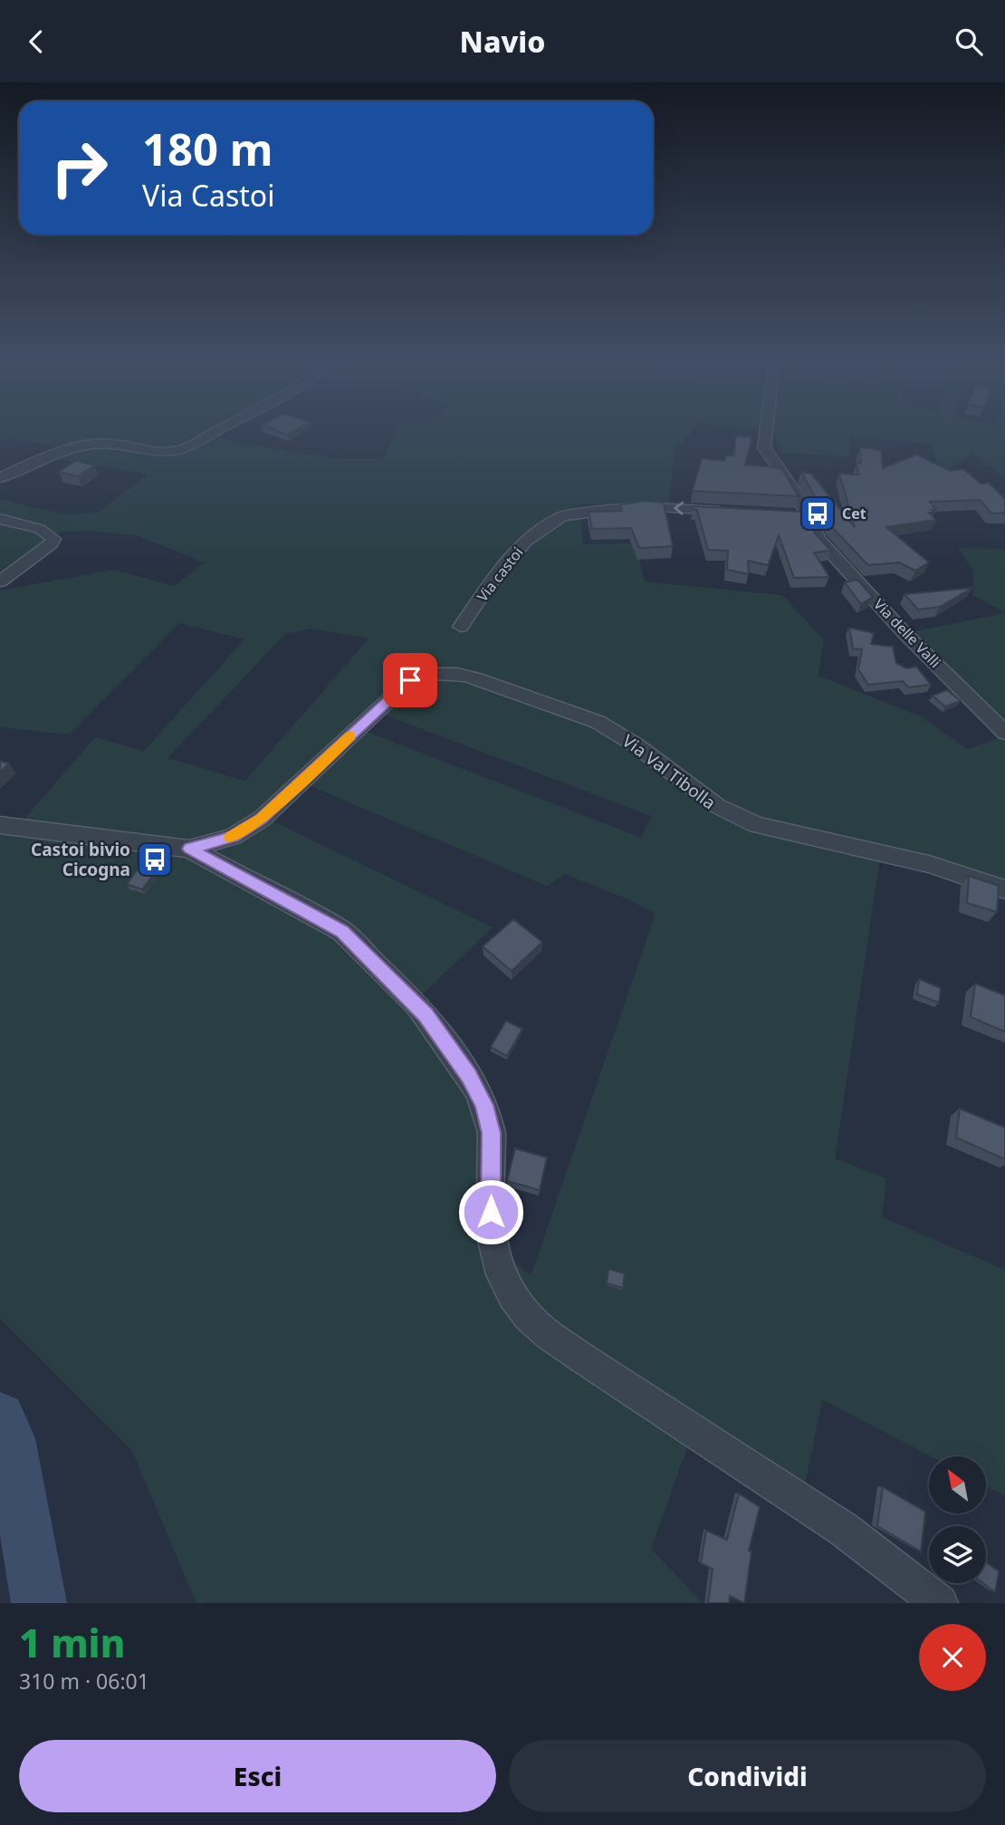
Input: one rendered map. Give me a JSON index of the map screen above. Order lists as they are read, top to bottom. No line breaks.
{"streets":{"street":["Via castoi","Via delle Valli","Via Val Tibolla"]},"one_way":["Via castoi"],"places":{"bus stop":["Cet","Castoi bivio Cicogna"]},"north":"top left","page":{"header":"Navio","turn":["180 m","Via Castoi"],"heading":["1 min","310 m · 06:01"],"buttons":["Esci","Condividi"]}}
